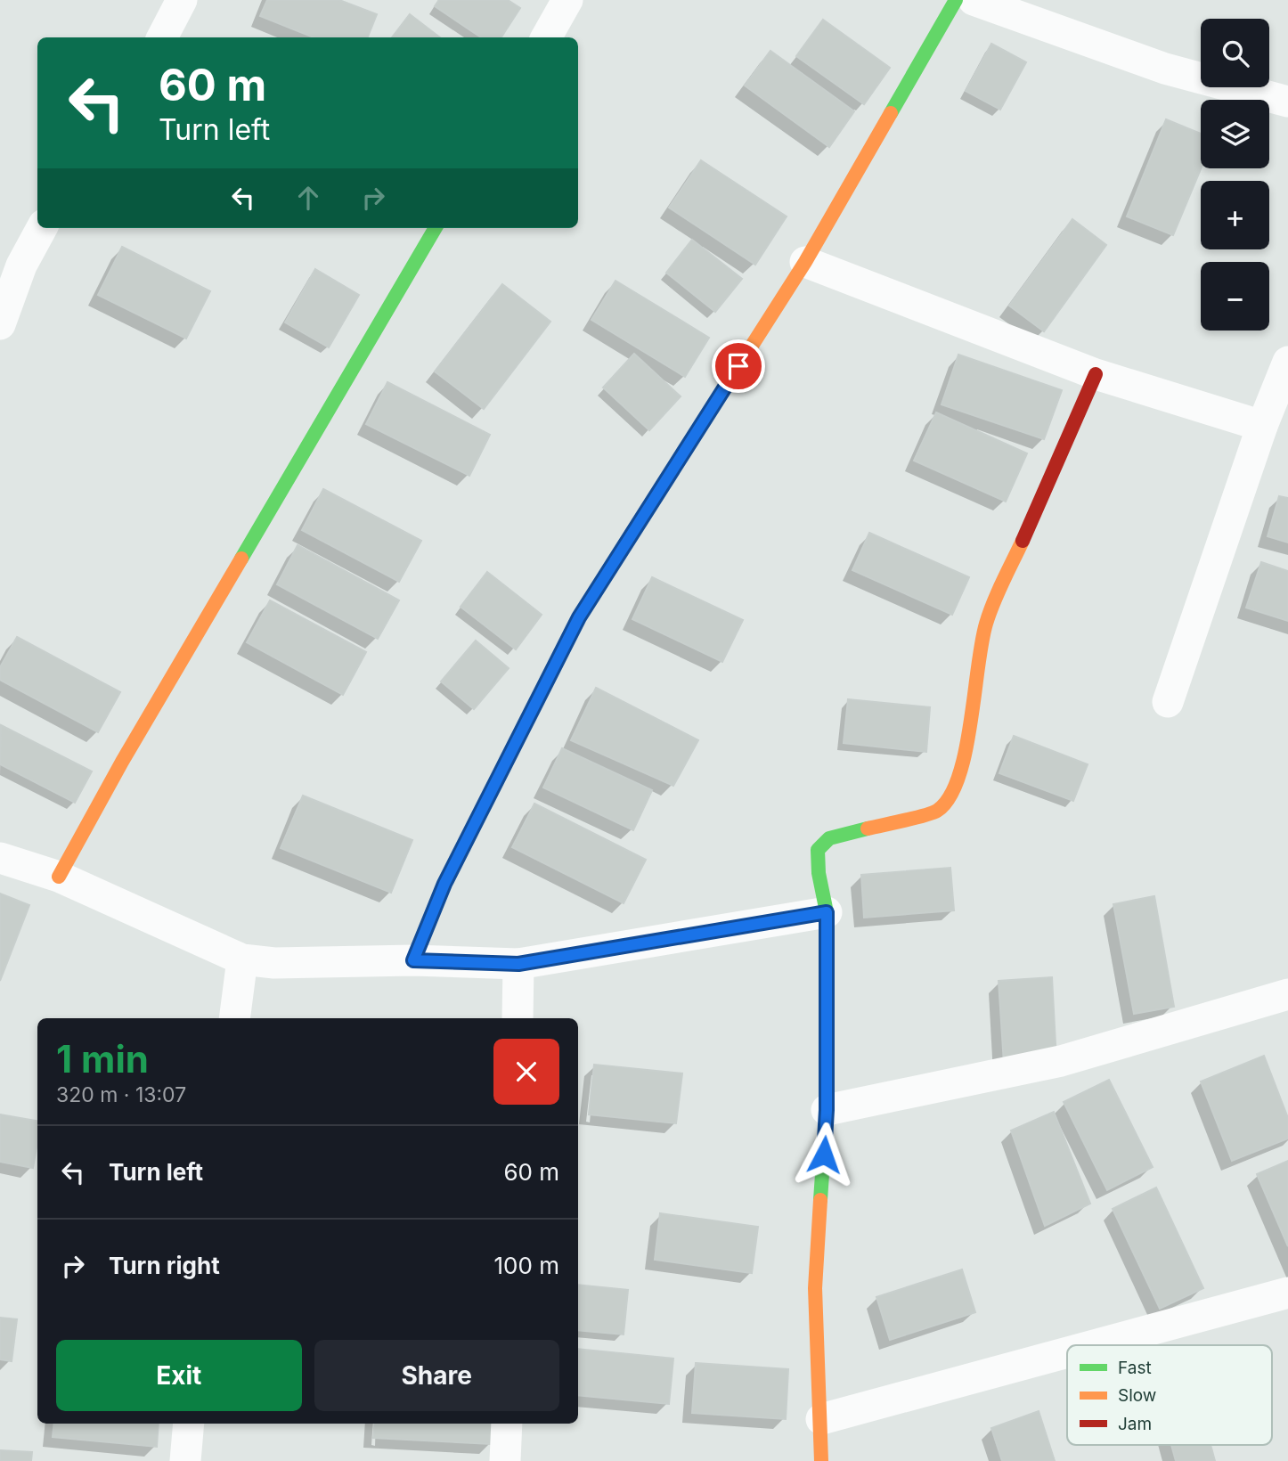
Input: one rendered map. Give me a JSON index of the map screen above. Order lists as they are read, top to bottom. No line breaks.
{"legend":["Fast","Slow","Jam"],"page":{"map_buttons":["+","−"],"turn":["60 m","Turn left"],"heading":["1 min","320 m · 13:07"],"list":[{"name":"Turn left","value":"60 m"},{"name":"Turn right","value":"100 m"}],"buttons":["Exit","Share"]}}
